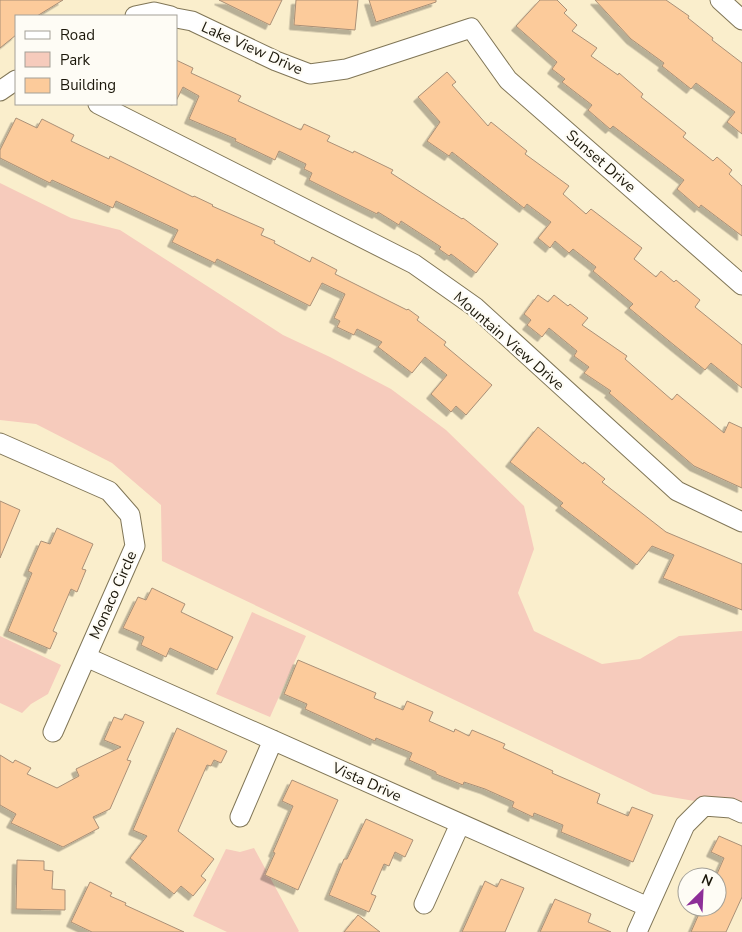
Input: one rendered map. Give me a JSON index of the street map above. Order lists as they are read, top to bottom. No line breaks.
{"streets":{"street":["Lake View Drive","Sunset Drive","Mountain View Drive","Monaco Circle","Vista Drive"]},"crossings":[["Lake View Drive","Sunset Drive"],["Monaco Circle","Vista Drive"]],"legend":["Road","Park","Building"],"north":"top right"}
